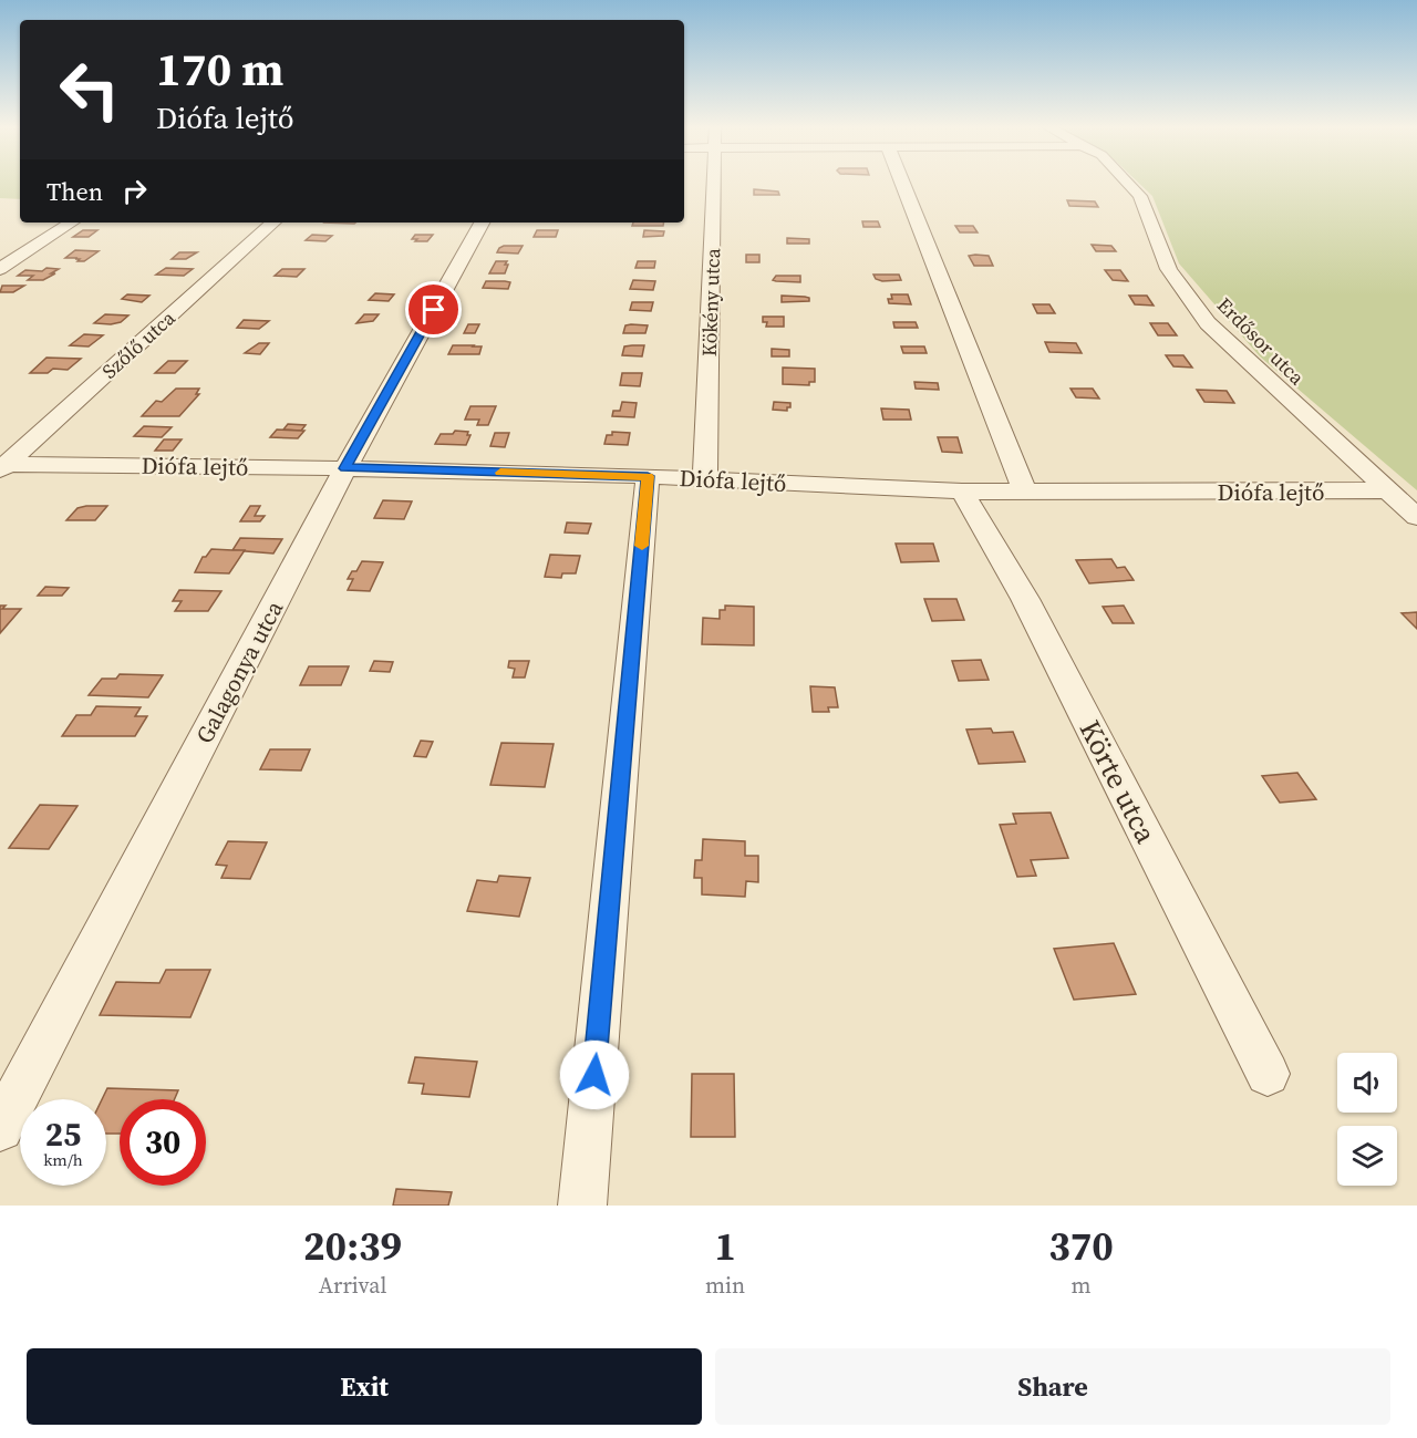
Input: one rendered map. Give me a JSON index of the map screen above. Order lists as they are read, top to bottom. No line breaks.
{"streets":{"street":["Kökény utca","Erdősor utca","Szőlő utca","Diófa lejtő","Galagonya utca","Körte utca"]},"crossings":[["Kökény utca","Diófa lejtő"],["Erdősor utca","Diófa lejtő"],["Szőlő utca","Diófa lejtő"],["Diófa lejtő","Galagonya utca"],["Diófa lejtő","Körte utca"]],"page":{"turn":["170 m","Diófa lejtő"],"then":"Then","speed":"25 km/h","limit":"30","eta":["20:39","Arrival","1","min","370","m"],"buttons":["Exit","Share"]}}
